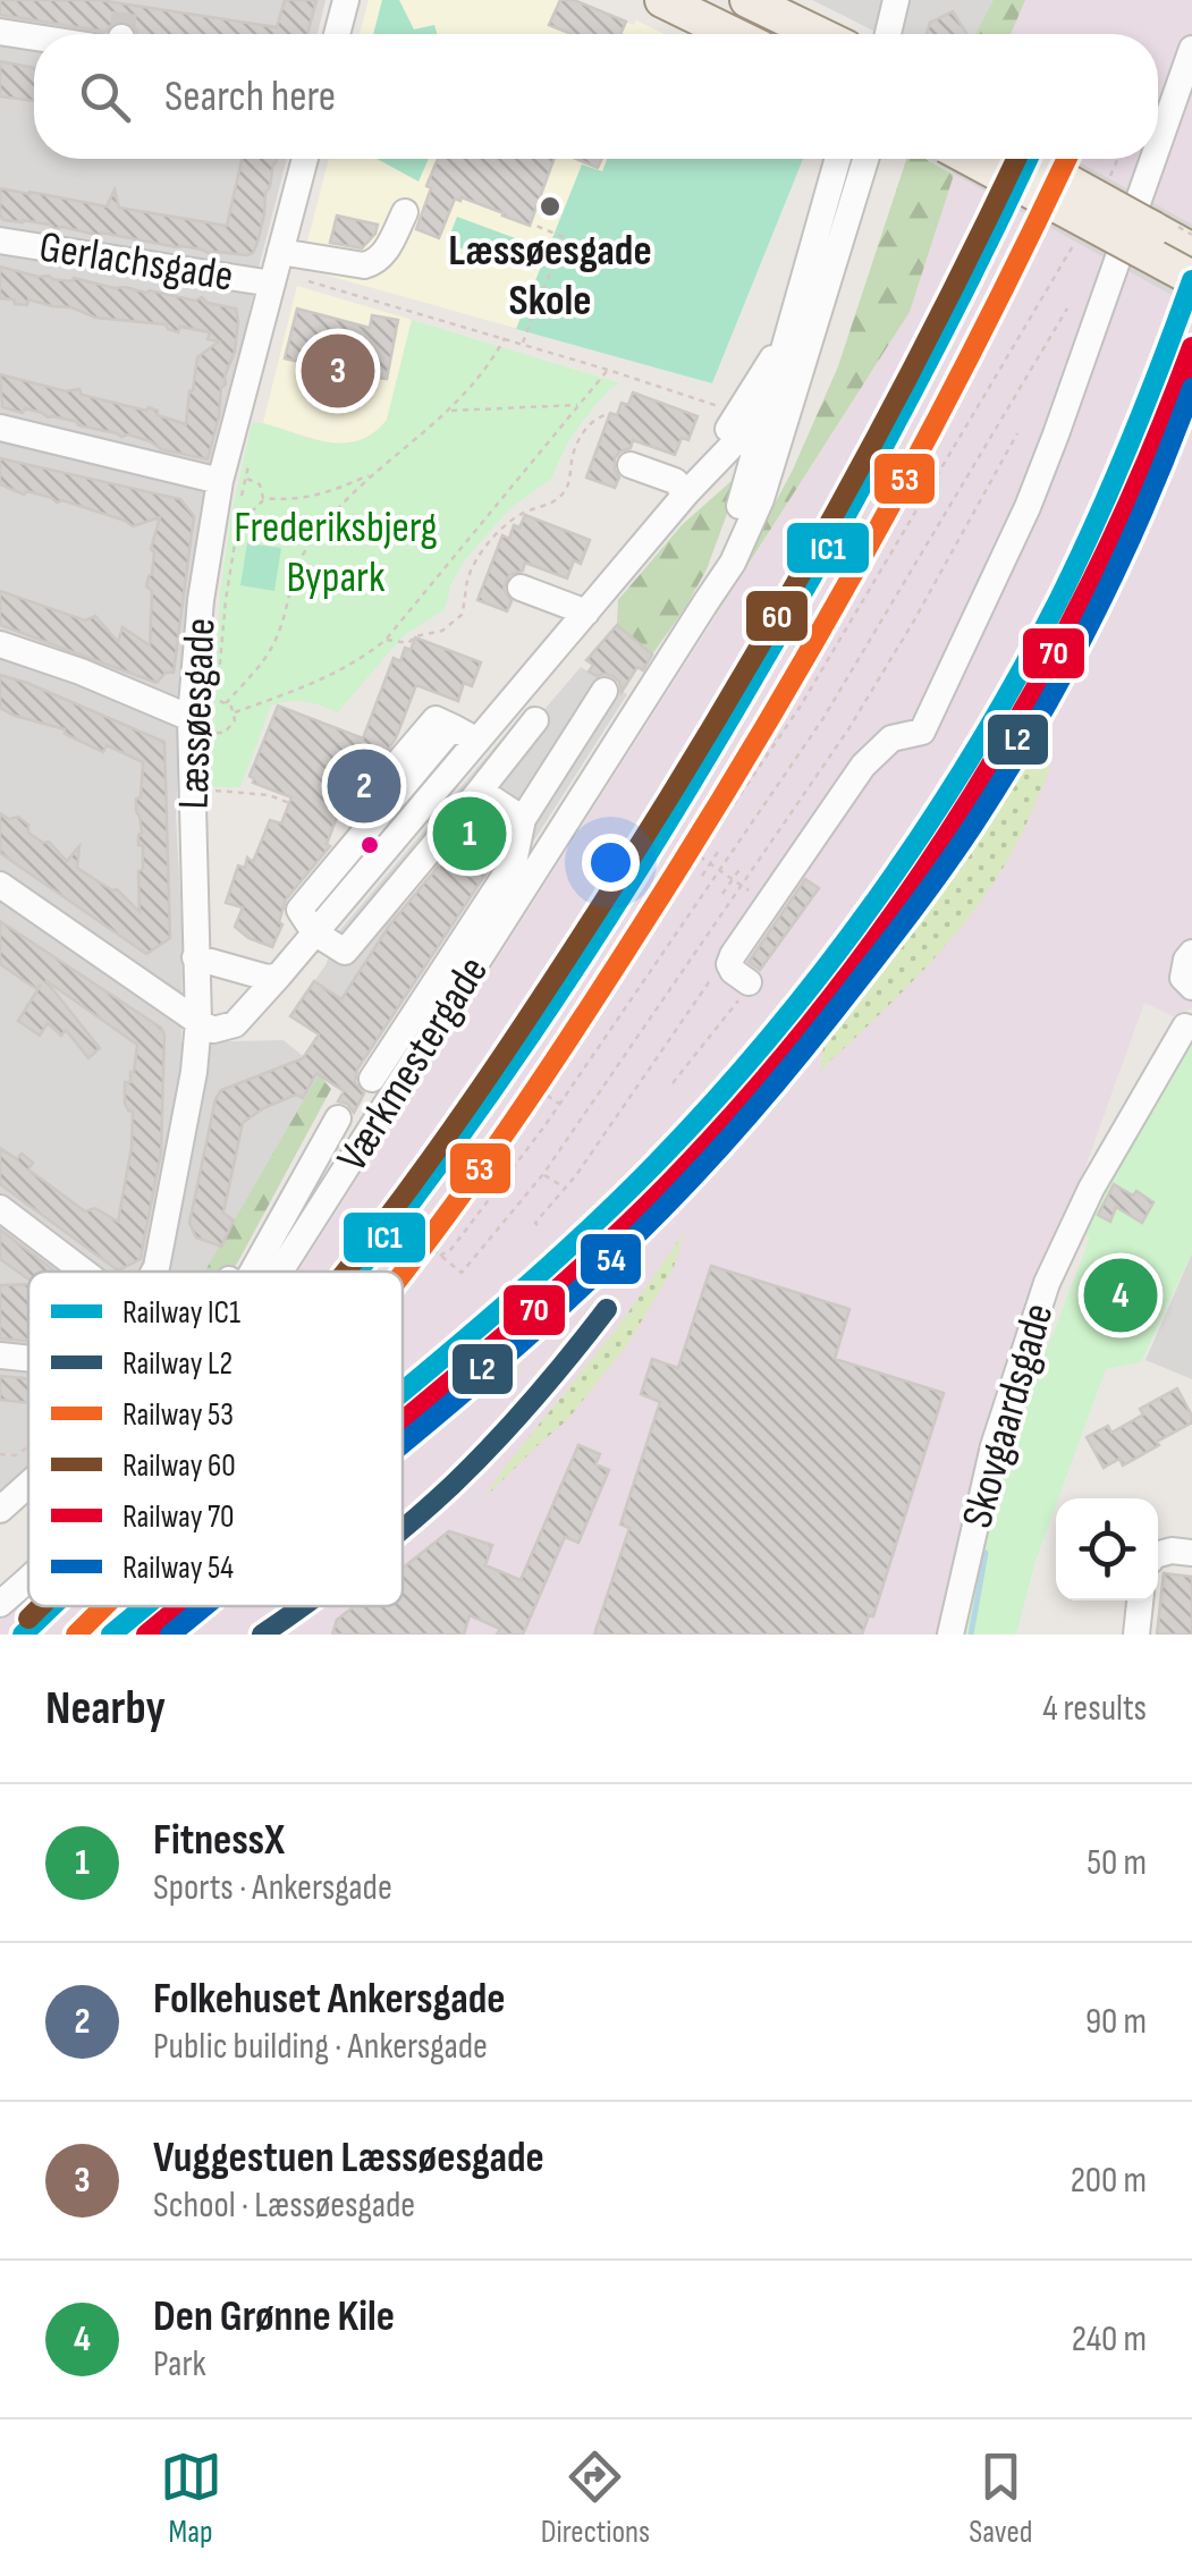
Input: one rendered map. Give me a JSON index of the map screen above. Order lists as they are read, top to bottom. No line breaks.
{"streets":{"street":["Gerlachsgade","Læssøesgade","Værkmestergade","Skovgaardsgade"]},"crossings":[["Gerlachsgade","Læssøesgade"]],"parks":["Frederiksbjerg Bypark"],"places":["Læssøesgade Skole"],"lines":["rail line IC1","rail line 53","rail line 60","rail line 70","rail line L2","rail line 54"],"legend":["Railway IC1","Railway L2","Railway 53","Railway 60","Railway 70","Railway 54"],"page":{"search":"Search here","pins":["3","2","1","4"],"heading":["Nearby","4 results"],"list":[{"mark":"1","name":"FitnessX","note":"Sports · Ankersgade","value":"50 m"},{"mark":"2","name":"Folkehuset Ankersgade","note":"Public building · Ankersgade","value":"90 m"},{"mark":"3","name":"Vuggestuen Læssøesgade","note":"School · Læssøesgade","value":"200 m"},{"mark":"4","name":"Den Grønne Kile","note":"Park","value":"240 m"}],"nav":["Map","Directions","Saved"]}}
